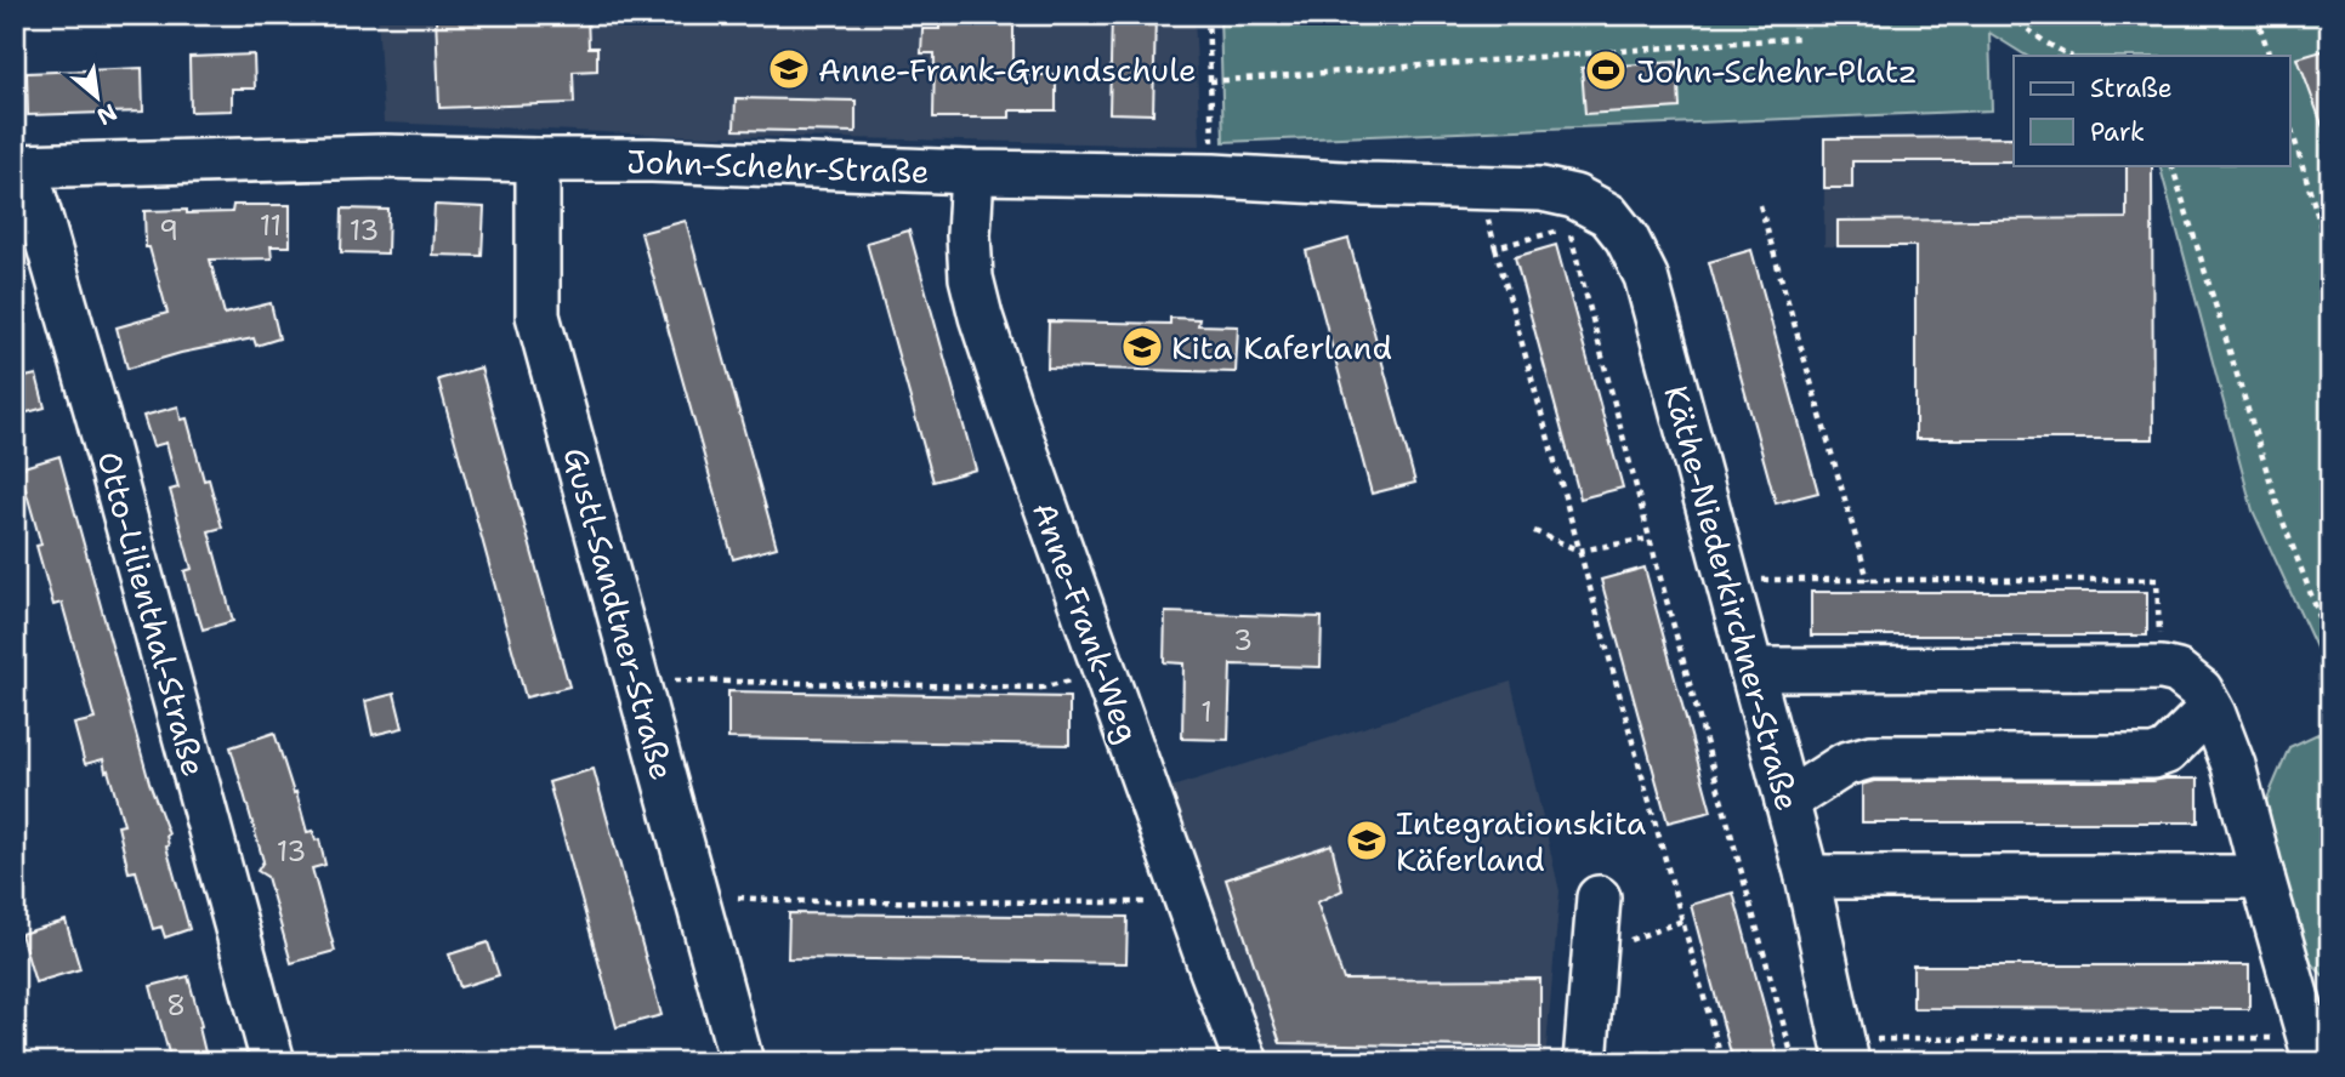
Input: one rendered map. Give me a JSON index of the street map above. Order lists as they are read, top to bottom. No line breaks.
{"streets":{"street":["John-Schehr-Straße","Käthe-Niederkirchner-Straße","Otto-Lilienthal-Straße","Gustl-Sandtner-Straße","Anne-Frank-Weg"]},"crossings":[["John-Schehr-Straße","Käthe-Niederkirchner-Straße"],["John-Schehr-Straße","Otto-Lilienthal-Straße"],["John-Schehr-Straße","Gustl-Sandtner-Straße"],["John-Schehr-Straße","Anne-Frank-Weg"]],"places":{"school or university":["Anne-Frank-Grundschule","Kita Kaferland","Integrationskita Käferland"],"sports":["John-Schehr-Platz"]},"house_numbers":["11","9","13","3","1","13","8"],"legend":["Straße","Park"],"north":"bottom right"}
